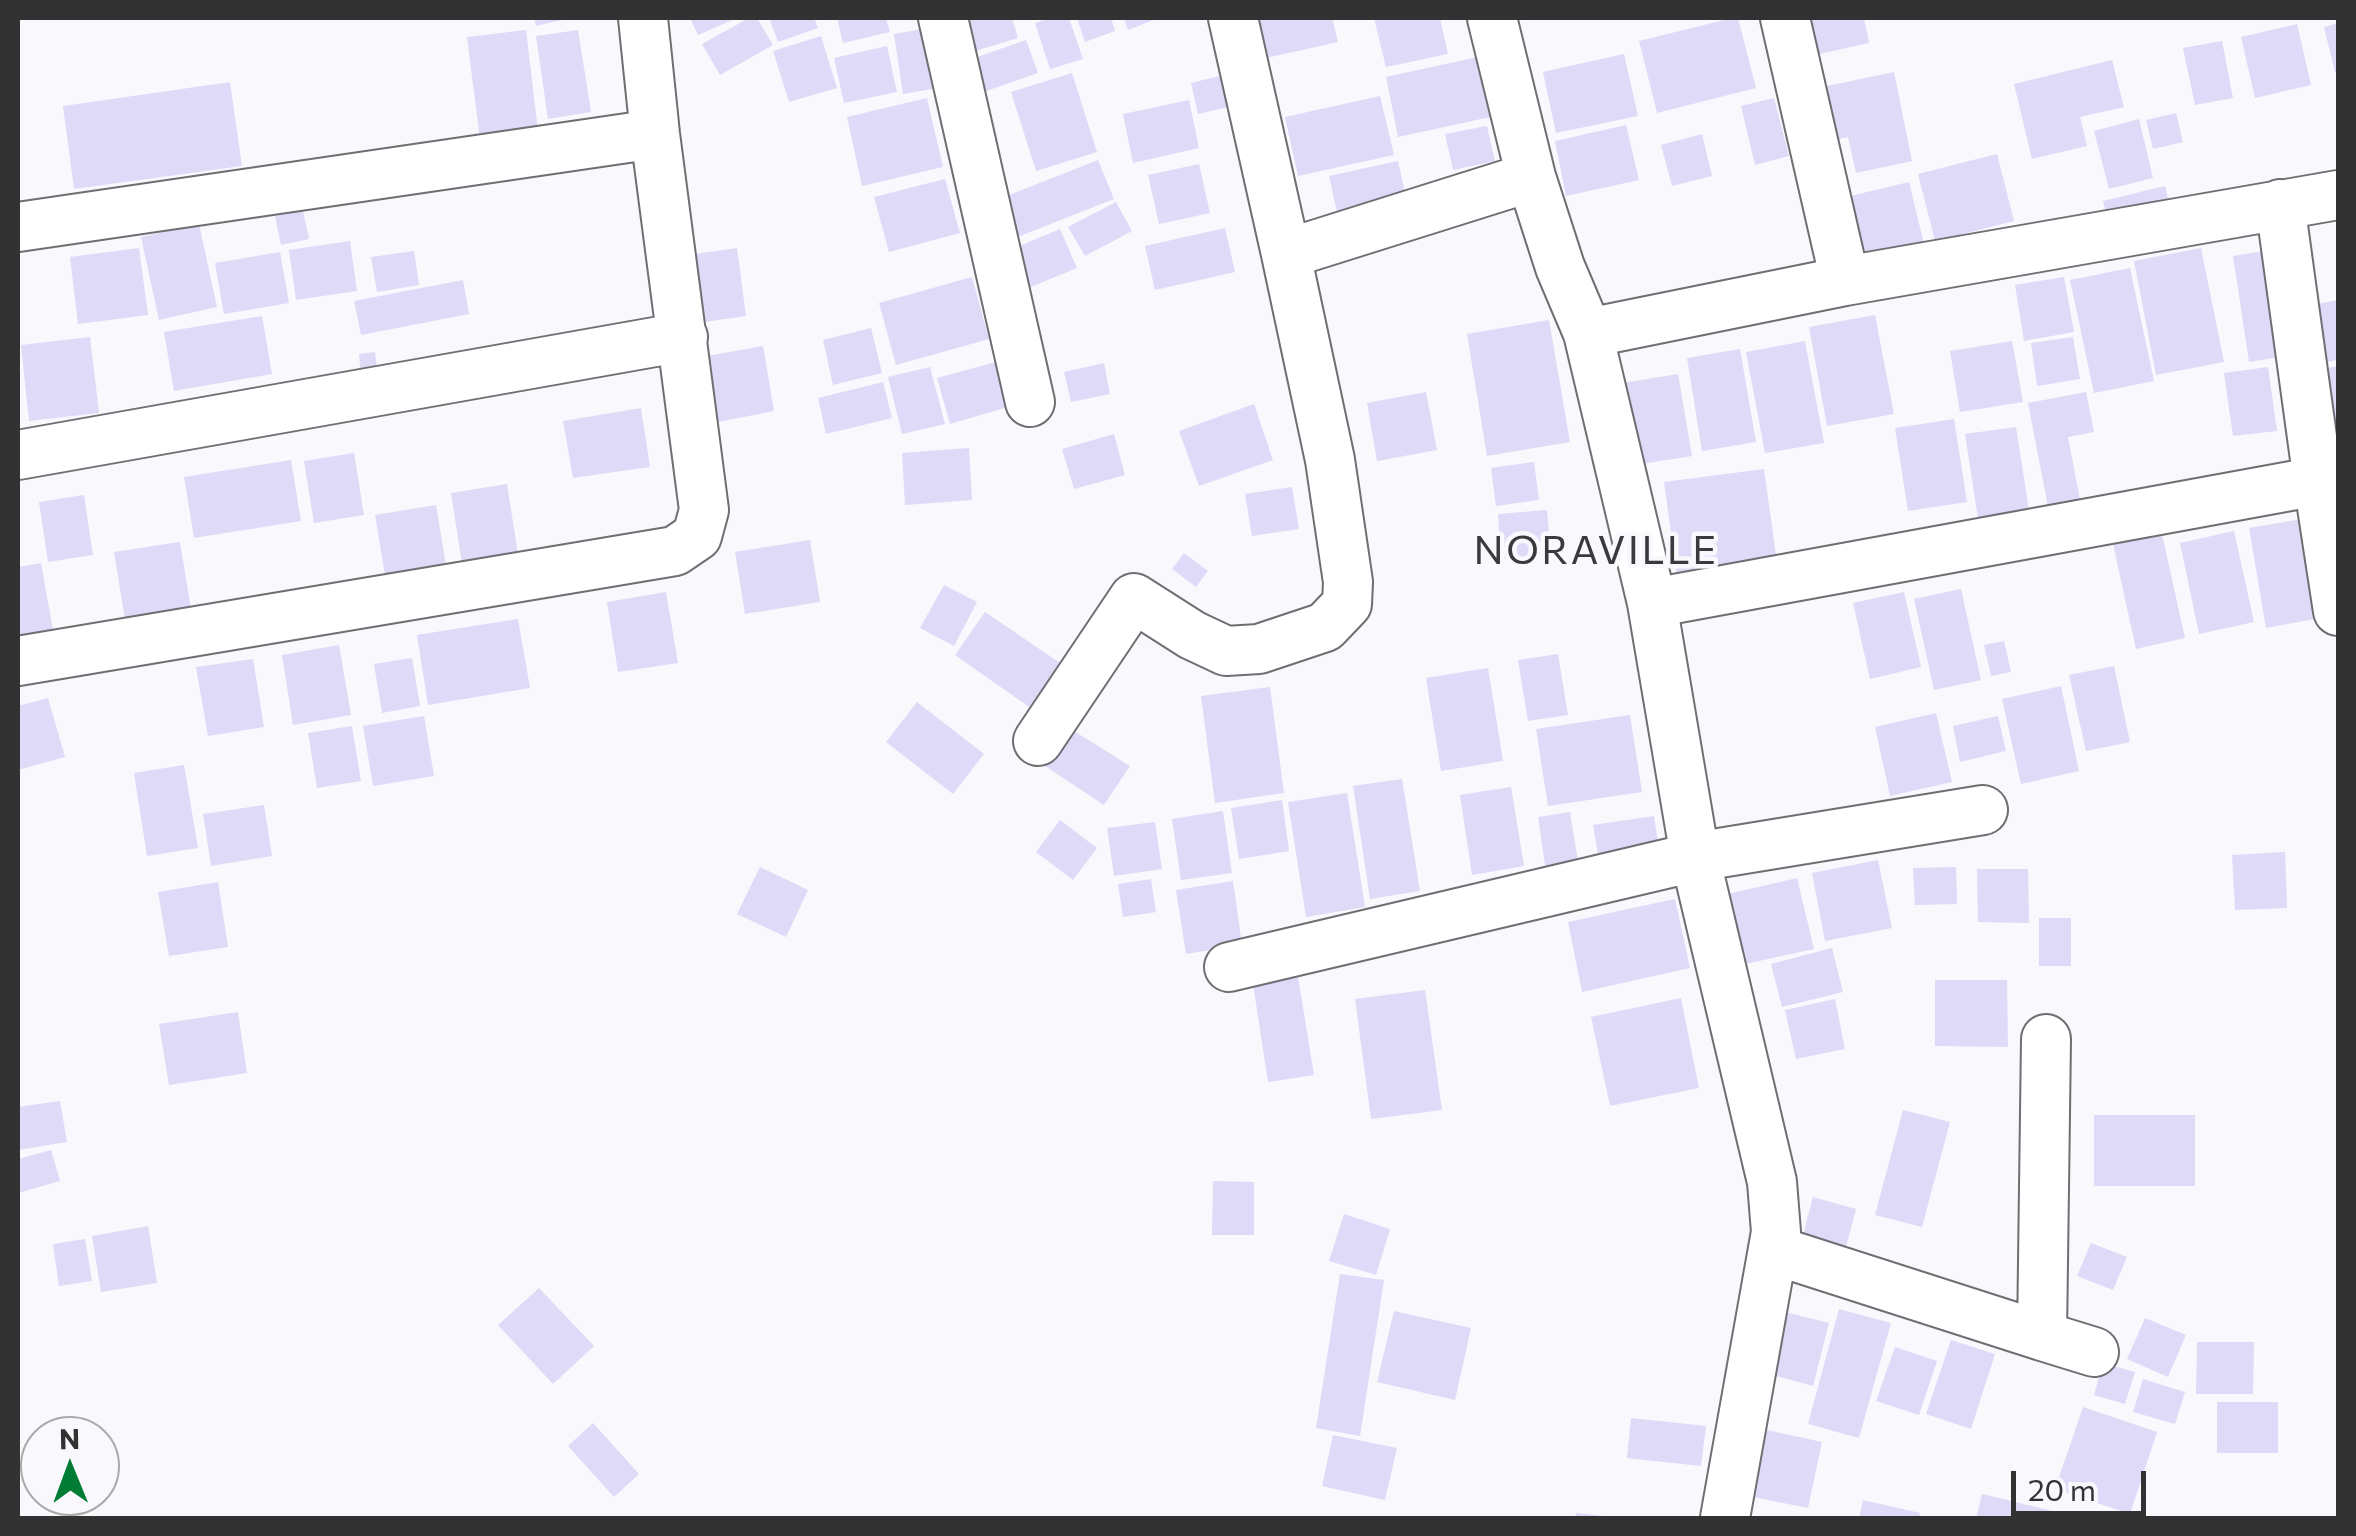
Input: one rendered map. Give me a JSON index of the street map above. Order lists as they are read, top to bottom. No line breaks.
{"districts":["NORAVILLE"],"scale_bar":"20 m","north":"top"}
